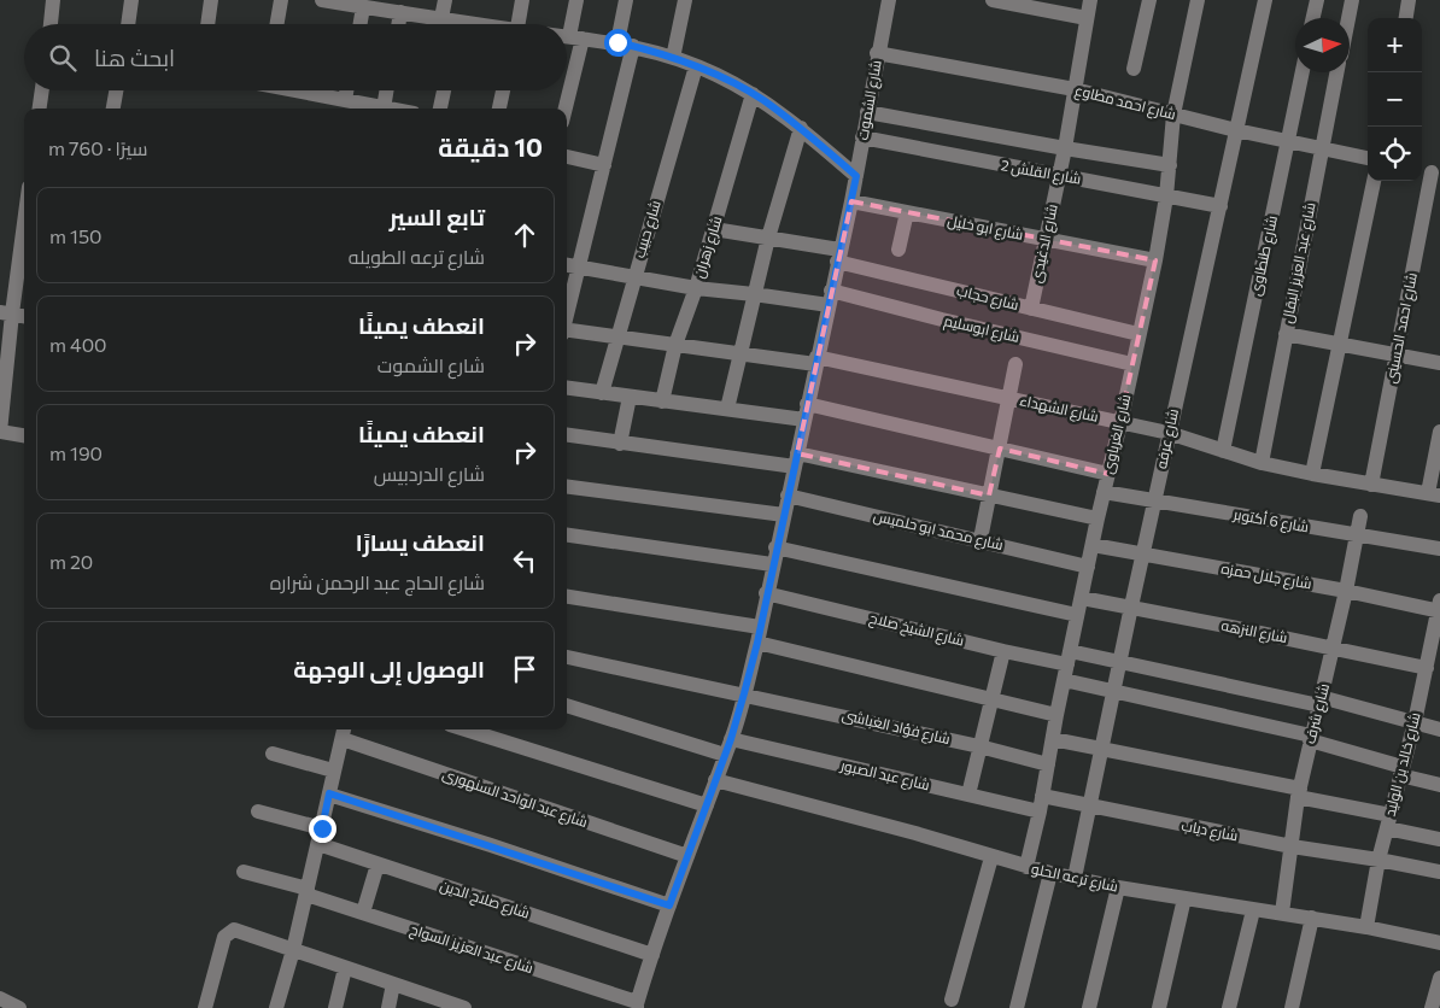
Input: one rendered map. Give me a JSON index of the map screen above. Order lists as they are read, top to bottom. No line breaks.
{"streets":{"street":["شارع الشموت","شارع احمد مطاوع","شارع القلش 2","شارع ابو خليل","شارع حبيب","شارع الدغيدى","شارع زهران","شارع طنطاوى","شارع عبد العزيز البقال","شارع حجاب","شارع احمد الحسينى","شارع ابوسليم","شارع الشهداء","شارع الغرباوى","شارع عرفه","شارع 6 أكتوبر","شارع محمد ابو حلميس","شارع جلال حمزه","شارع الشيخ صلاح","شارع النزهه","شارع شرف","شارع فؤاد الغباشى","شارع خالد بن الوليد","شارع عبد الصبور","شارع عبد الواحد السنهورى","شارع دياب","شارع ترعه الحلو","شارع صلاح الدين","شارع عبد العزيز السواح"]},"crossings":[["شارع الشموت","شارع احمد مطاوع"],["شارع الشموت","شارع القلش 2"],["شارع الشموت","شارع ابو خليل"],["شارع الشموت","شارع حجاب"],["شارع الشموت","شارع ابوسليم"],["شارع الشموت","شارع الشهداء"],["شارع الشموت","شارع محمد ابو حلميس"],["شارع الشموت","شارع الشيخ صلاح"],["شارع الشموت","شارع فؤاد الغباشى"],["شارع الشموت","شارع عبد الصبور"],["شارع الشموت","شارع عبد الواحد السنهورى"],["شارع الشموت","شارع ترعه الحلو"],["شارع الشموت","شارع صلاح الدين"],["شارع الشموت","شارع عبد العزيز السواح"],["شارع احمد مطاوع","شارع الدغيدى"],["شارع احمد مطاوع","شارع طنطاوى"],["شارع احمد مطاوع","شارع عبد العزيز البقال"],["شارع احمد مطاوع","شارع الغرباوى"],["شارع احمد مطاوع","شارع عرفه"],["شارع القلش 2","شارع الدغيدى"],["شارع القلش 2","شارع الغرباوى"],["شارع القلش 2","شارع عرفه"],["شارع ابو خليل","شارع الدغيدى"],["شارع ابو خليل","شارع الغرباوى"],["شارع حبيب","شارع ابوسليم"],["شارع حبيب","شارع الشهداء"],["شارع الدغيدى","شارع حجاب"],["شارع زهران","شارع حجاب"],["شارع زهران","شارع ابوسليم"],["شارع زهران","شارع الشهداء"],["شارع طنطاوى","شارع الشهداء"],["شارع عبد العزيز البقال","شارع الشهداء"],["شارع حجاب","شارع الغرباوى"],["شارع احمد الحسينى","شارع الشهداء"],["شارع ابوسليم","شارع الغرباوى"],["شارع الشهداء","شارع الغرباوى"],["شارع الشهداء","شارع عرفه"],["شارع الغرباوى","شارع 6 أكتوبر"],["شارع الغرباوى","شارع محمد ابو حلميس"],["شارع الغرباوى","شارع جلال حمزه"],["شارع الغرباوى","شارع الشيخ صلاح"],["شارع الغرباوى","شارع النزهه"],["شارع الغرباوى","شارع فؤاد الغباشى"],["شارع الغرباوى","شارع عبد الصبور"],["شارع الغرباوى","شارع دياب"],["شارع الغرباوى","شارع ترعه الحلو"],["شارع عرفه","شارع 6 أكتوبر"],["شارع عرفه","شارع جلال حمزه"],["شارع عرفه","شارع الشيخ صلاح"],["شارع عرفه","شارع النزهه"],["شارع عرفه","شارع دياب"],["شارع عرفه","شارع ترعه الحلو"],["شارع 6 أكتوبر","شارع شرف"],["شارع جلال حمزه","شارع شرف"],["شارع جلال حمزه","شارع خالد بن الوليد"],["شارع الشيخ صلاح","شارع شرف"],["شارع الشيخ صلاح","شارع خالد بن الوليد"],["شارع النزهه","شارع شرف"],["شارع النزهه","شارع خالد بن الوليد"],["شارع شرف","شارع دياب"],["شارع شرف","شارع ترعه الحلو"],["شارع خالد بن الوليد","شارع دياب"],["شارع خالد بن الوليد","شارع ترعه الحلو"],["شارع عبد الصبور","شارع دياب"]],"north":"right","page":{"map_buttons":["+","−"],"search":"ابحث هنا","heading":["10 دقيقة","سيرًا · 760 m"],"list":[["تابع السير","شارع ترعه الطويله","150 m"],["انعطف يمينًا","شارع الشموت","400 m"],["انعطف يمينًا","شارع الدردبيس","190 m"],["انعطف يسارًا","شارع الحاج عبد الرحمن شراره","20 m"],"الوصول إلى الوجهة"]}}
